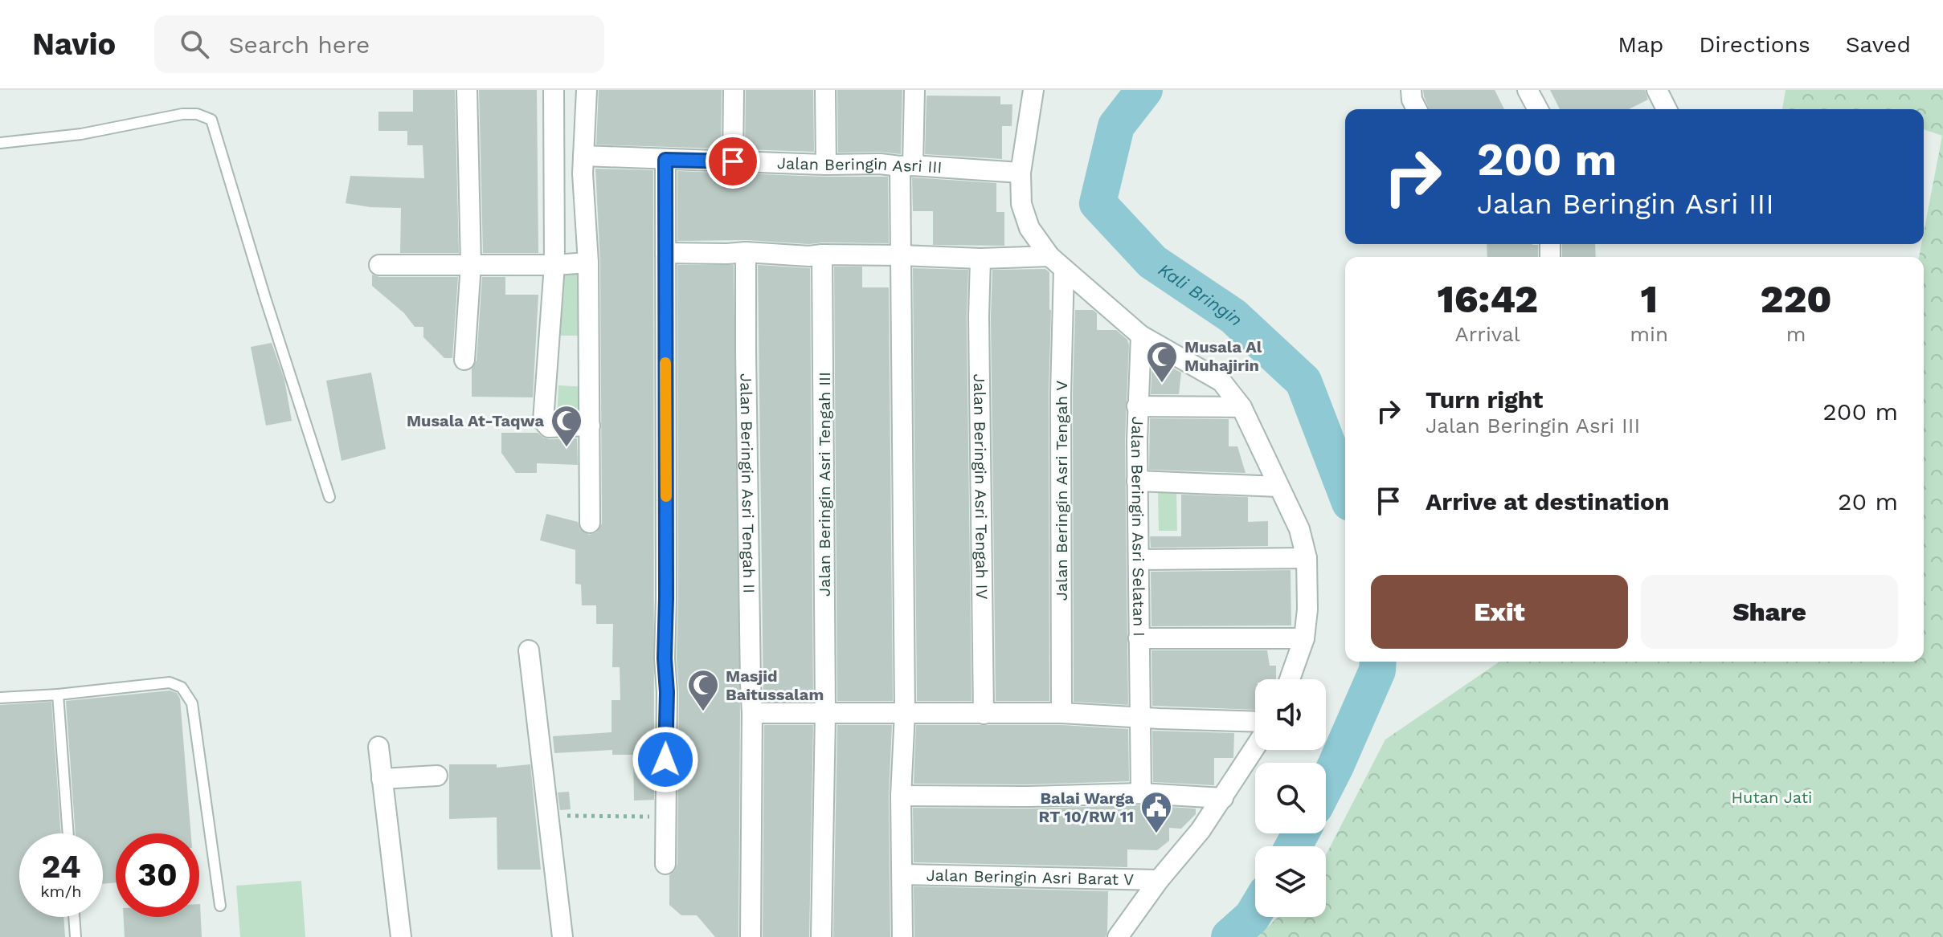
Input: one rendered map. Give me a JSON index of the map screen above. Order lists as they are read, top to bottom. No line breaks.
{"streets":{"street":["Jalan Beringin Asri III","Jalan Beringin Asri Tengah II","Jalan Beringin Asri Tengah III","Jalan Beringin Asri Tengah IV","Jalan Beringin Asri Tengah V","Jalan Beringin Asri Selatan I","Jalan Beringin Asri Barat V"]},"water":["Kali Bringin"],"parks":["Hutan Jati"],"places":{"mosque":["Musala Al Muhajirin","Musala At-Taqwa","Masjid Baitussalam"],"public building":["Balai Warga RT 10/RW 11"]},"page":{"header":"Navio","search":"Search here","nav":["Map","Directions","Saved"],"turn":["200 m","Jalan Beringin Asri III"],"eta":["16:42","Arrival","1","min","220","m"],"list":[{"name":"Turn right","note":"Jalan Beringin Asri III","value":"200 m"},{"name":"Arrive at destination","value":"20 m"}],"buttons":["Exit","Share"],"speed":"24 km/h","limit":"30"}}
